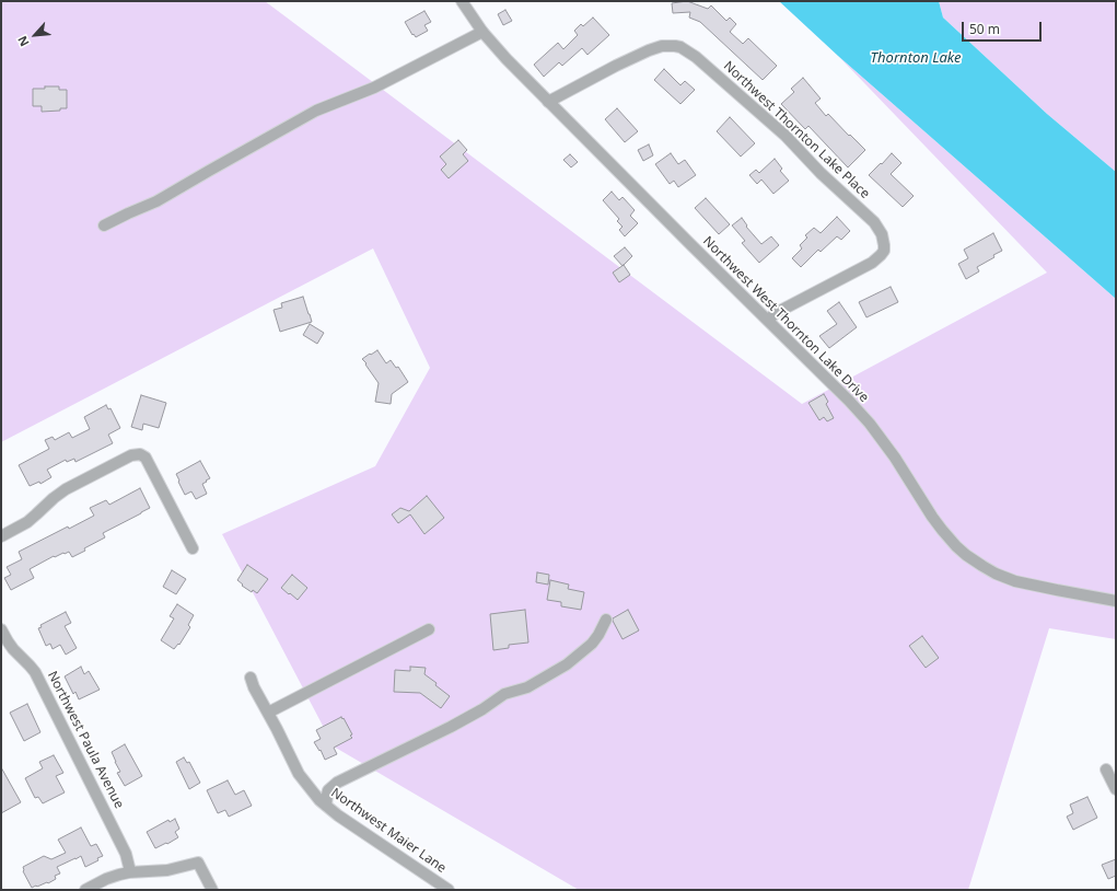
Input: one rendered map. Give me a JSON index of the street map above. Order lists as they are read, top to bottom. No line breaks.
{"streets":{"street":["Northwest Thornton Lake Place","Northwest West Thornton Lake Drive","Northwest Paula Avenue","Northwest Maier Lane"]},"crossings":[["Northwest Thornton Lake Place","Northwest West Thornton Lake Drive"]],"water":["Thornton Lake"],"scale_bar":"50 m","north":"bottom left"}
